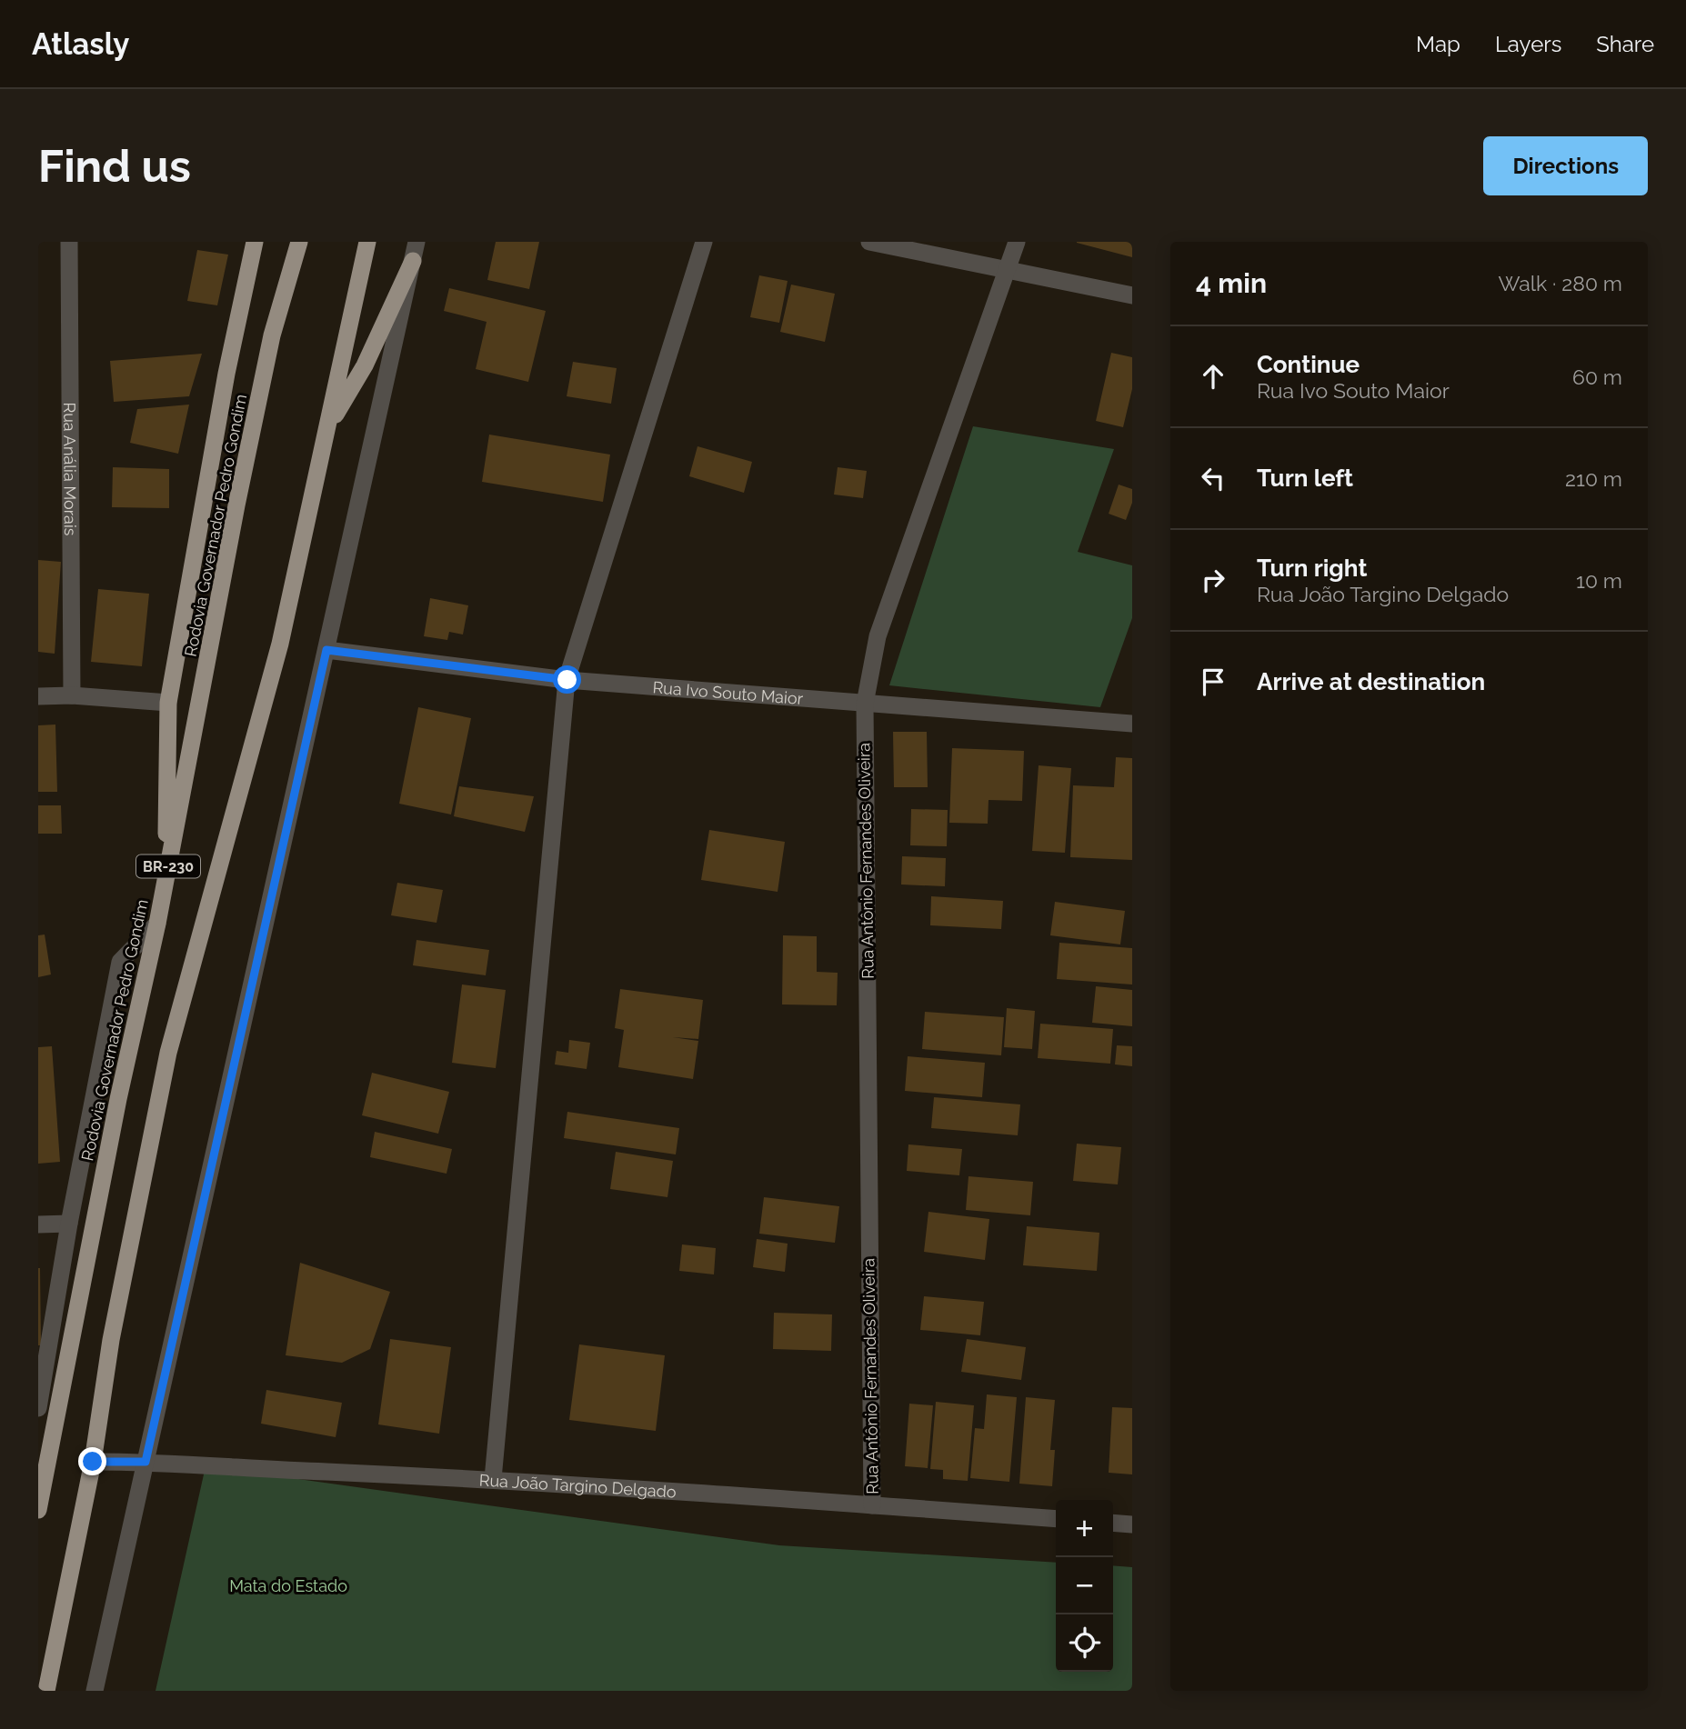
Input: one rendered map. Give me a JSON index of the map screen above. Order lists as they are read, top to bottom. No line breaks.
{"streets":{"highway":["Rodovia Governador Pedro Gondim","BR-230"],"street":["Rua Anália Morais","Rua Ivo Souto Maior","Rua Antônio Fernandes Oliveira","Rua João Targino Delgado"]},"crossings":[["Rua Ivo Souto Maior","Rua Antônio Fernandes Oliveira"],["Rua Antônio Fernandes Oliveira","Rua João Targino Delgado"],["BR-230","Rua João Targino Delgado"]],"parks":["Mata do Estado"],"page":{"header":"Atlasly","nav":["Map","Layers","Share"],"buttons":"Directions","title":"Find us","heading":["4 min","Walk · 280 m"],"list":[["Continue","Rua Ivo Souto Maior","60 m"],["Turn left","210 m"],["Turn right","Rua João Targino Delgado","10 m"],"Arrive at destination"],"map_buttons":["+","−"]}}
